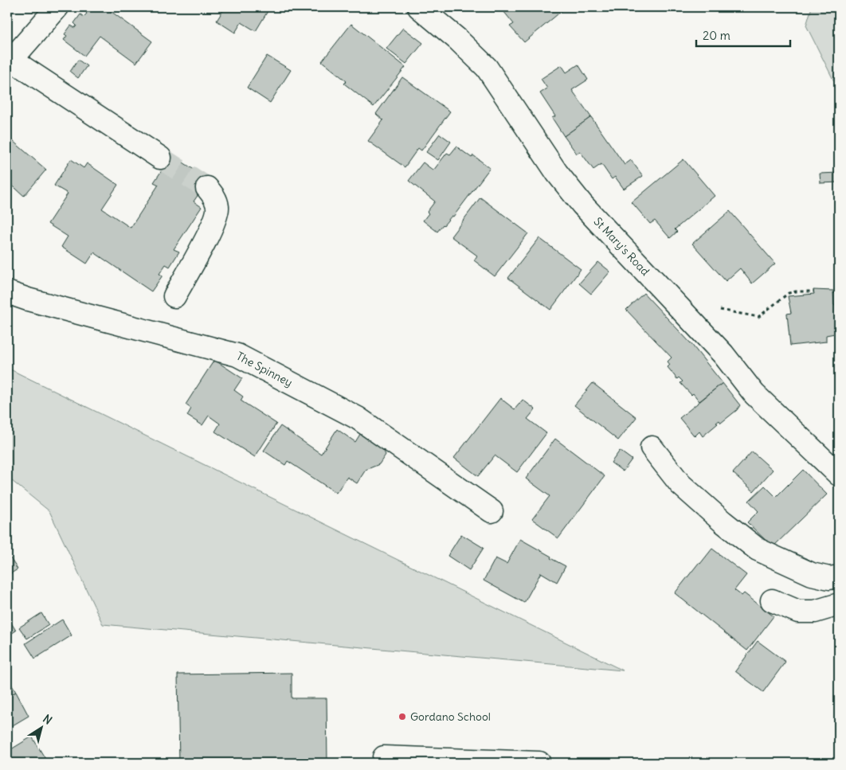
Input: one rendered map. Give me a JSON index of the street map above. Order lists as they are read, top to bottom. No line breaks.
{"streets":{"street":["St Mary's Road","The Spinney"]},"places":["Gordano School"],"scale_bar":"20 m","north":"top right"}
